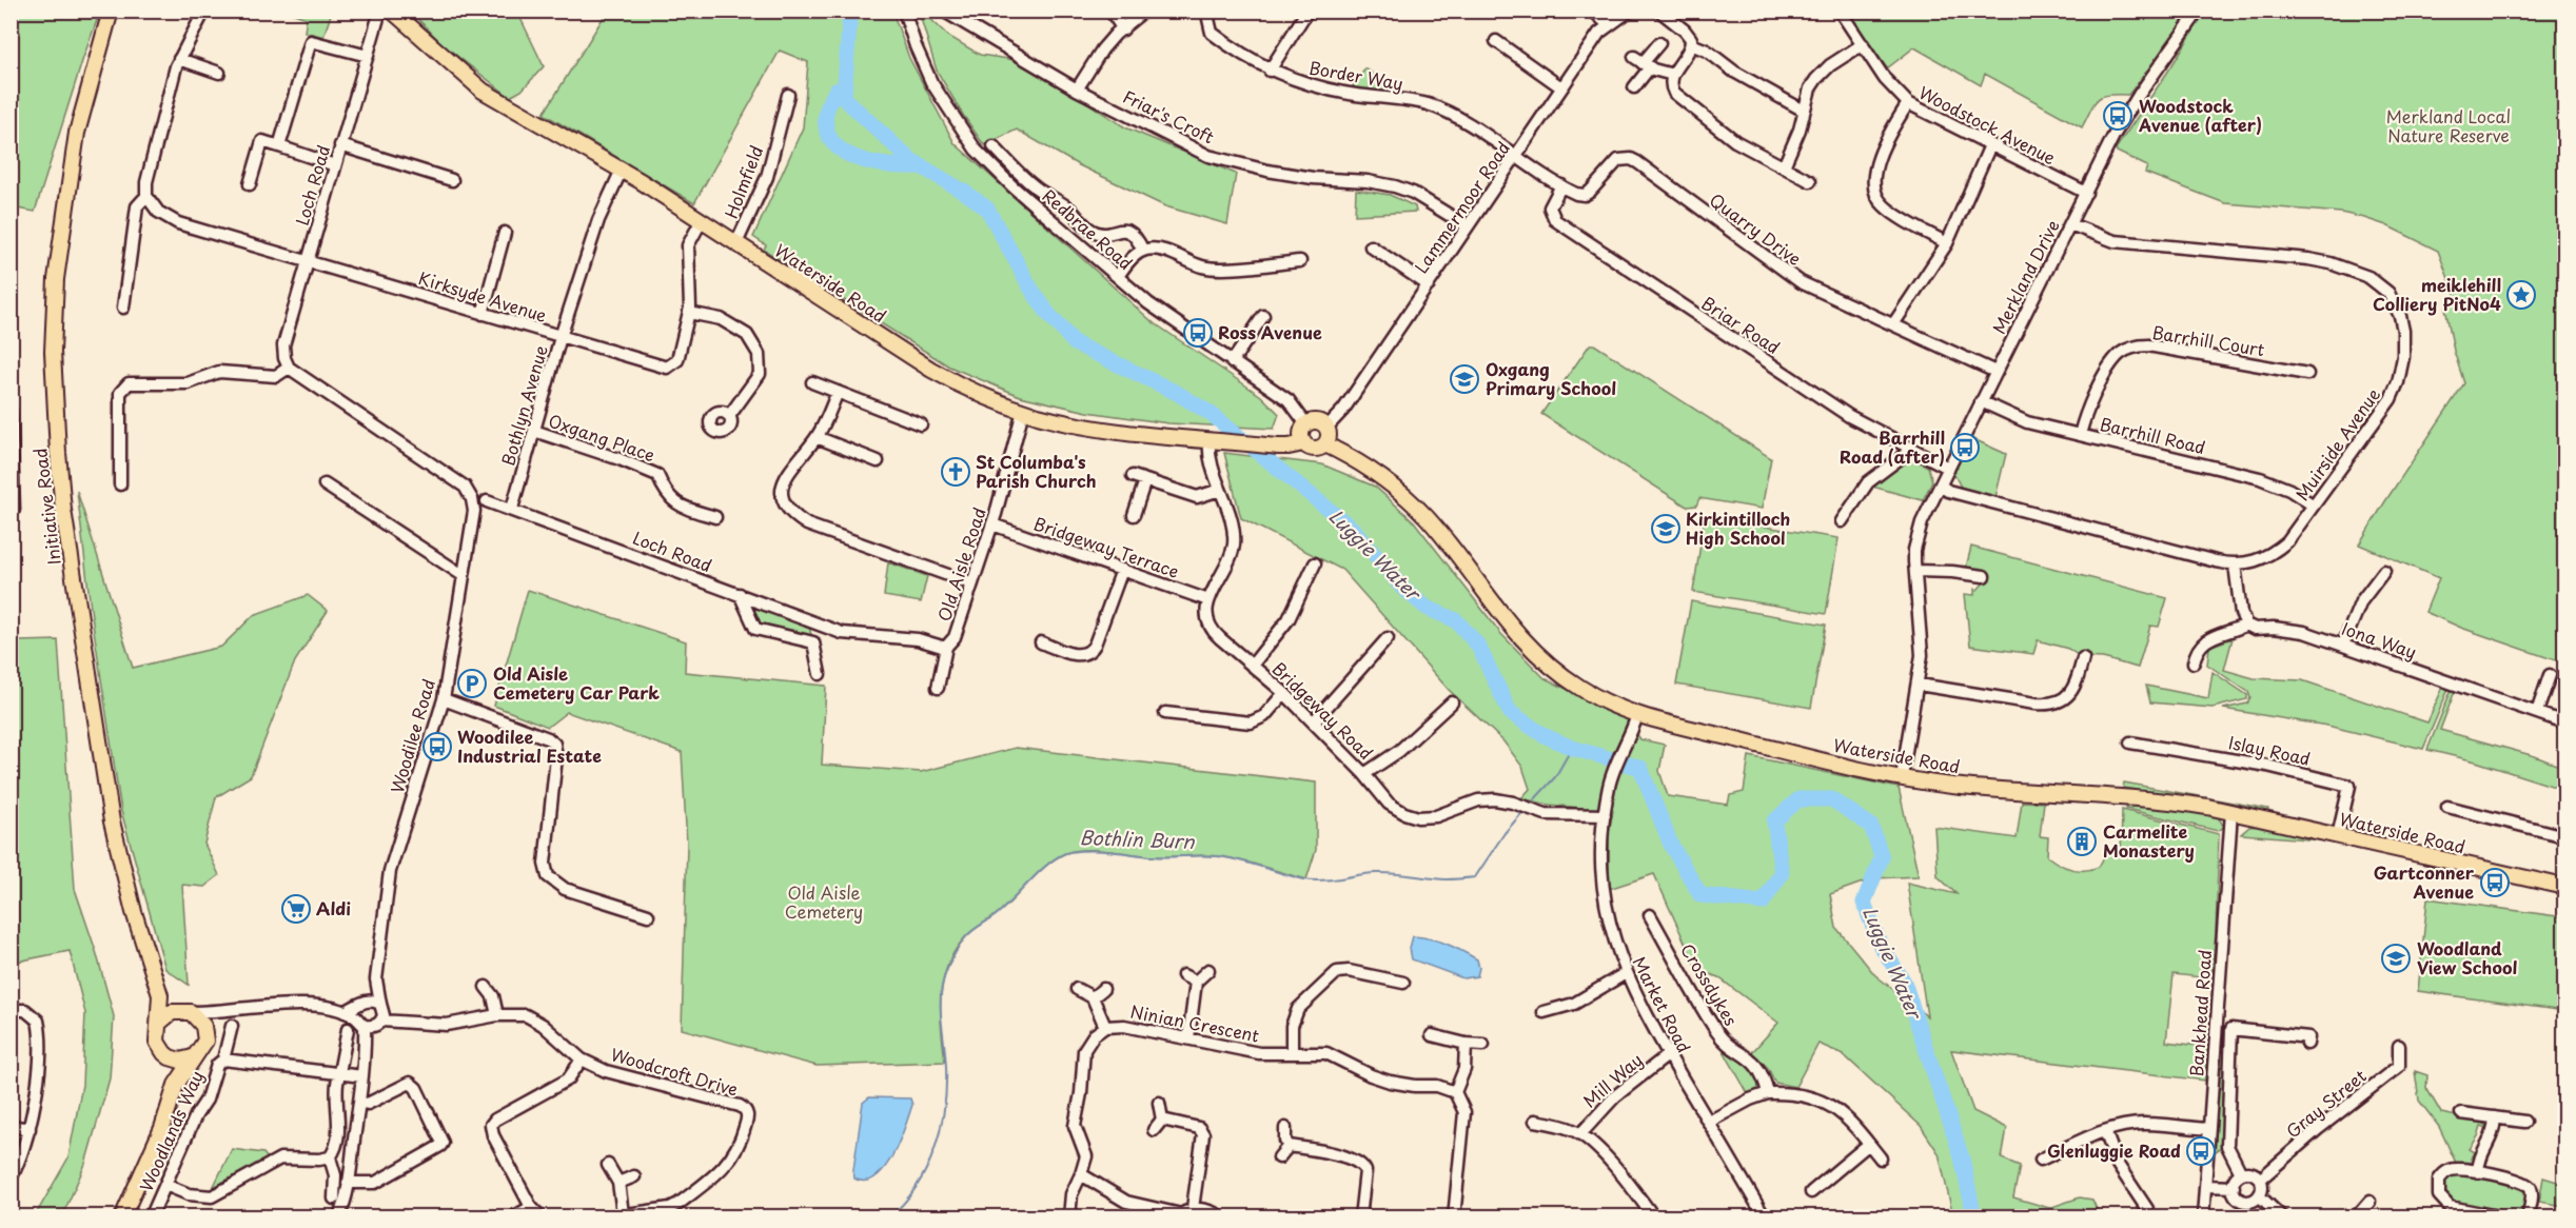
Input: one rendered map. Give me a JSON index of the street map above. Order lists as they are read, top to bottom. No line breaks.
{"streets":{"main road":["Waterside Road","Initiative Road"],"street":["Border Way","Friar's Croft","Woodstock Avenue","Holmfield","Loch Road","Lammermoor Road","Redbrae Road","Quarry Drive","Merkland Drive","Kirksyde Avenue","Briar Road","Barrhill Court","Bothlyn Avenue","Barrhill Road","Oxgang Place","Muirside Avenue","Bridgeway Terrace","Old Aisle Road","Iona Way","Bridgeway Road","Woodilee Road","Islay Road","Crossdykes","Market Road","Bankhead Road","Ninian Crescent","Woodcroft Drive","Mill Way","Gray Street","Woodlands Way"]},"crossings":[["Border Way","Lammermoor Road"],["Border Way","Quarry Drive"],["Friar's Croft","Lammermoor Road"],["Woodstock Avenue","Merkland Drive"],["Holmfield","Waterside Road"],["Loch Road","Kirksyde Avenue"],["Loch Road","Bothlyn Avenue"],["Loch Road","Old Aisle Road"],["Loch Road","Woodilee Road"],["Lammermoor Road","Redbrae Road"],["Lammermoor Road","Quarry Drive"],["Lammermoor Road","Waterside Road"],["Redbrae Road","Waterside Road"],["Quarry Drive","Merkland Drive"],["Quarry Drive","Briar Road"],["Merkland Drive","Waterside Road"],["Merkland Drive","Briar Road"],["Merkland Drive","Barrhill Road"],["Merkland Drive","Muirside Avenue"],["Waterside Road","Kirksyde Avenue"],["Waterside Road","Bothlyn Avenue"],["Waterside Road","Old Aisle Road"],["Waterside Road","Islay Road"],["Waterside Road","Market Road"],["Waterside Road","Bankhead Road"],["Kirksyde Avenue","Bothlyn Avenue"],["Barrhill Court","Barrhill Road"],["Bothlyn Avenue","Oxgang Place"],["Barrhill Road","Muirside Avenue"],["Bridgeway Terrace","Old Aisle Road"],["Bridgeway Terrace","Bridgeway Road"],["Bridgeway Road","Market Road"],["Woodilee Road","Woodlands Way"],["Market Road","Mill Way"]],"water":["Luggie Water","Bothlin Burn"],"parks":["Merkland Local Nature Reserve","Old Aisle Cemetery"],"places":{"bus stop":["Woodstock Avenue (after)","Ross Avenue","Barrhill Road (after)","Woodilee Industrial Estate","Gartconner Avenue","Glenluggie Road"],"place":["meiklehill Colliery PitNo4"],"school or university":["Oxgang Primary School","Kirkintilloch High School","Woodland View School"],"church":["St Columba's Parish Church"],"parking":["Old Aisle Cemetery Car Park"],"building":["Carmelite Monastery"],"supermarket":["Aldi"]}}
